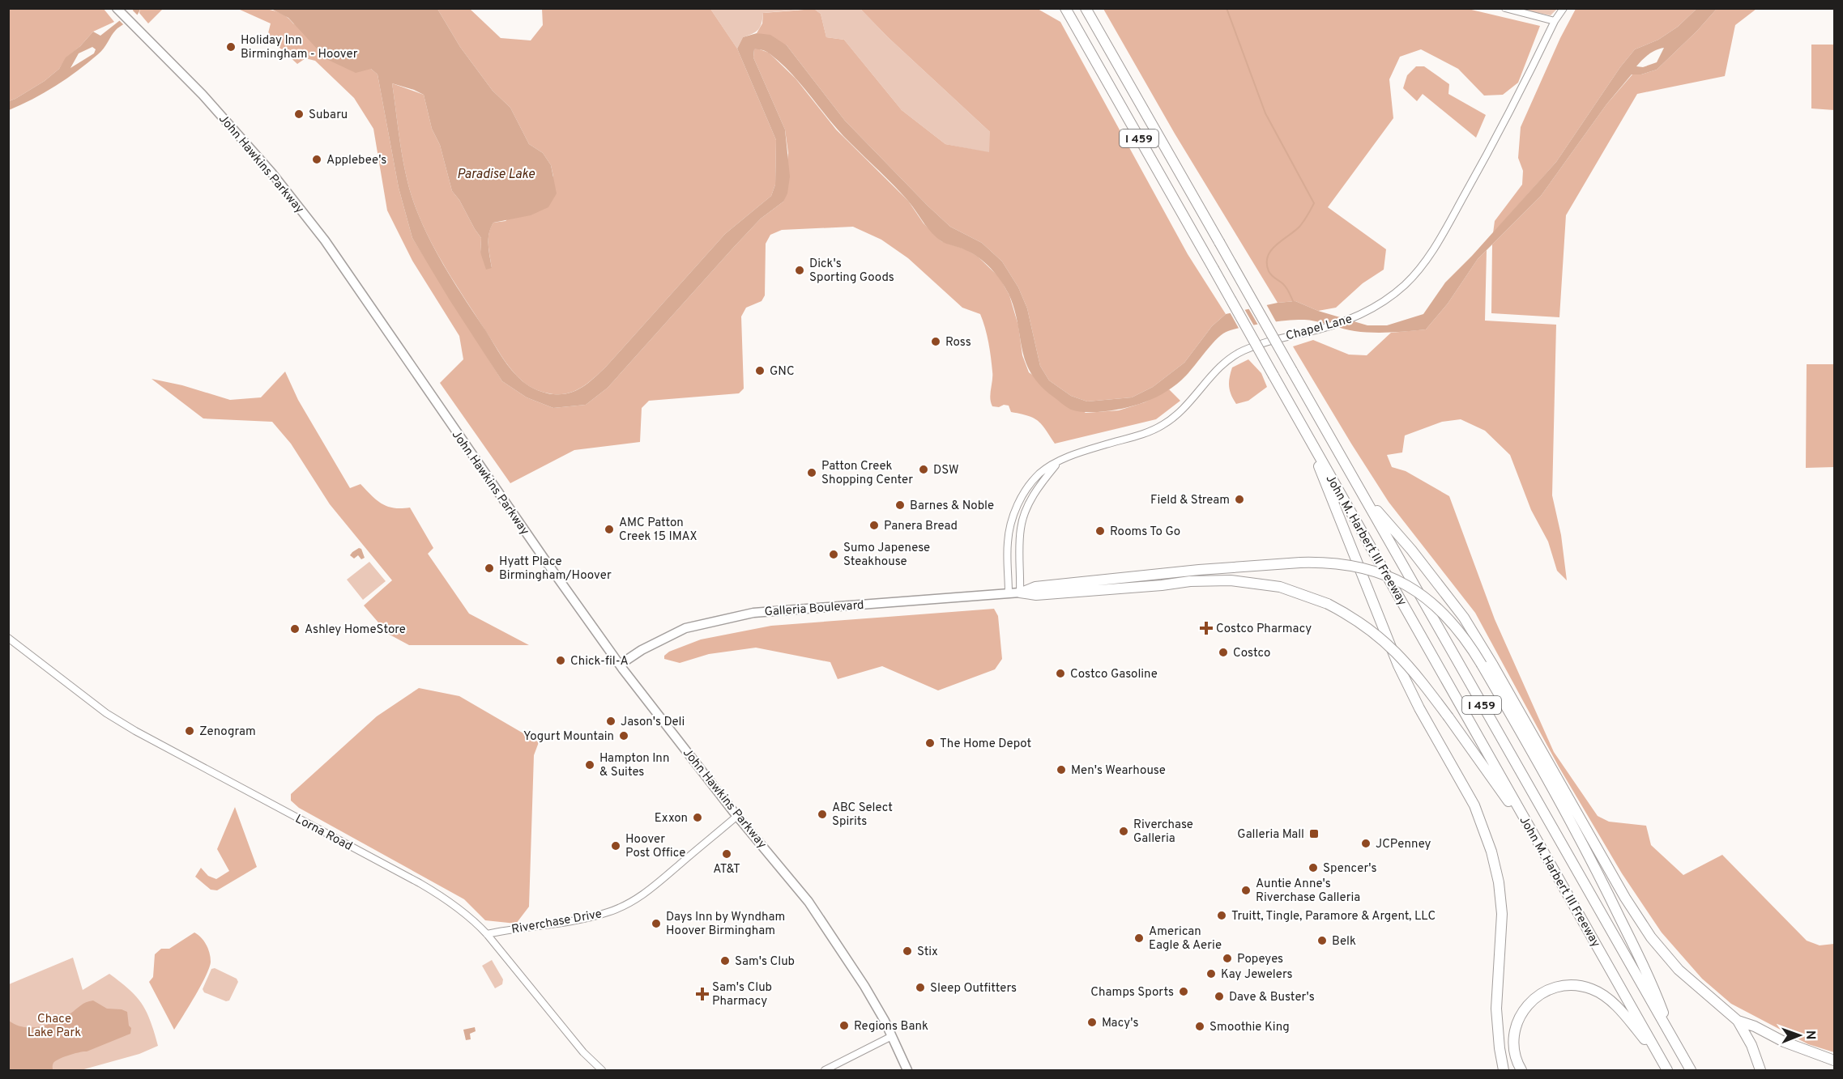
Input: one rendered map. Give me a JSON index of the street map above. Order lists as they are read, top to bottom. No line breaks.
{"streets":{"highway":["I 459","John M. Harbert III Freeway"],"main road":["John Hawkins Parkway","Galleria Boulevard"],"street":["Chapel Lane","Lorna Road","Riverchase Drive"]},"crossings":[["John Hawkins Parkway","Galleria Boulevard"],["John Hawkins Parkway","Riverchase Drive"],["Chapel Lane","Galleria Boulevard"],["Lorna Road","Riverchase Drive"]],"water":["Paradise Lake"],"parks":["Chace Lake Park"],"places":{"other":["Holiday Inn Birmingham - Hoover","Subaru","Applebee's","Dick's Sporting Goods","Ross","GNC","DSW","Patton Creek Shopping Center","Field & Stream","Barnes & Noble","Panera Bread","AMC Patton Creek 15 IMAX","Rooms To Go","Sumo Japenese Steakhouse","Hyatt Place Birmingham/Hoover","Ashley HomeStore","Costco","Chick-fil-A","Costco Gasoline","Jason's Deli","Zenogram","Yogurt Mountain","The Home Depot","Hampton Inn & Suites","Men's Wearhouse","ABC Select Spirits","Exxon","Riverchase Galleria","JCPenney","Hoover Post Office","AT&T","Spencer's","Auntie Anne's Riverchase Galleria","Truitt, Tingle, Paramore & Argent, LLC","Days Inn by Wyndham Hoover Birmingham","American Eagle & Aerie","Belk","Stix","Popeyes","Sam's Club","Kay Jewelers","Sleep Outfitters","Champs Sports","Dave & Buster's","Macy's","Regions Bank","Smoothie King"],"health":["Costco Pharmacy","Sam's Club Pharmacy"],"transit":["Galleria Mall"]},"north":"right"}
